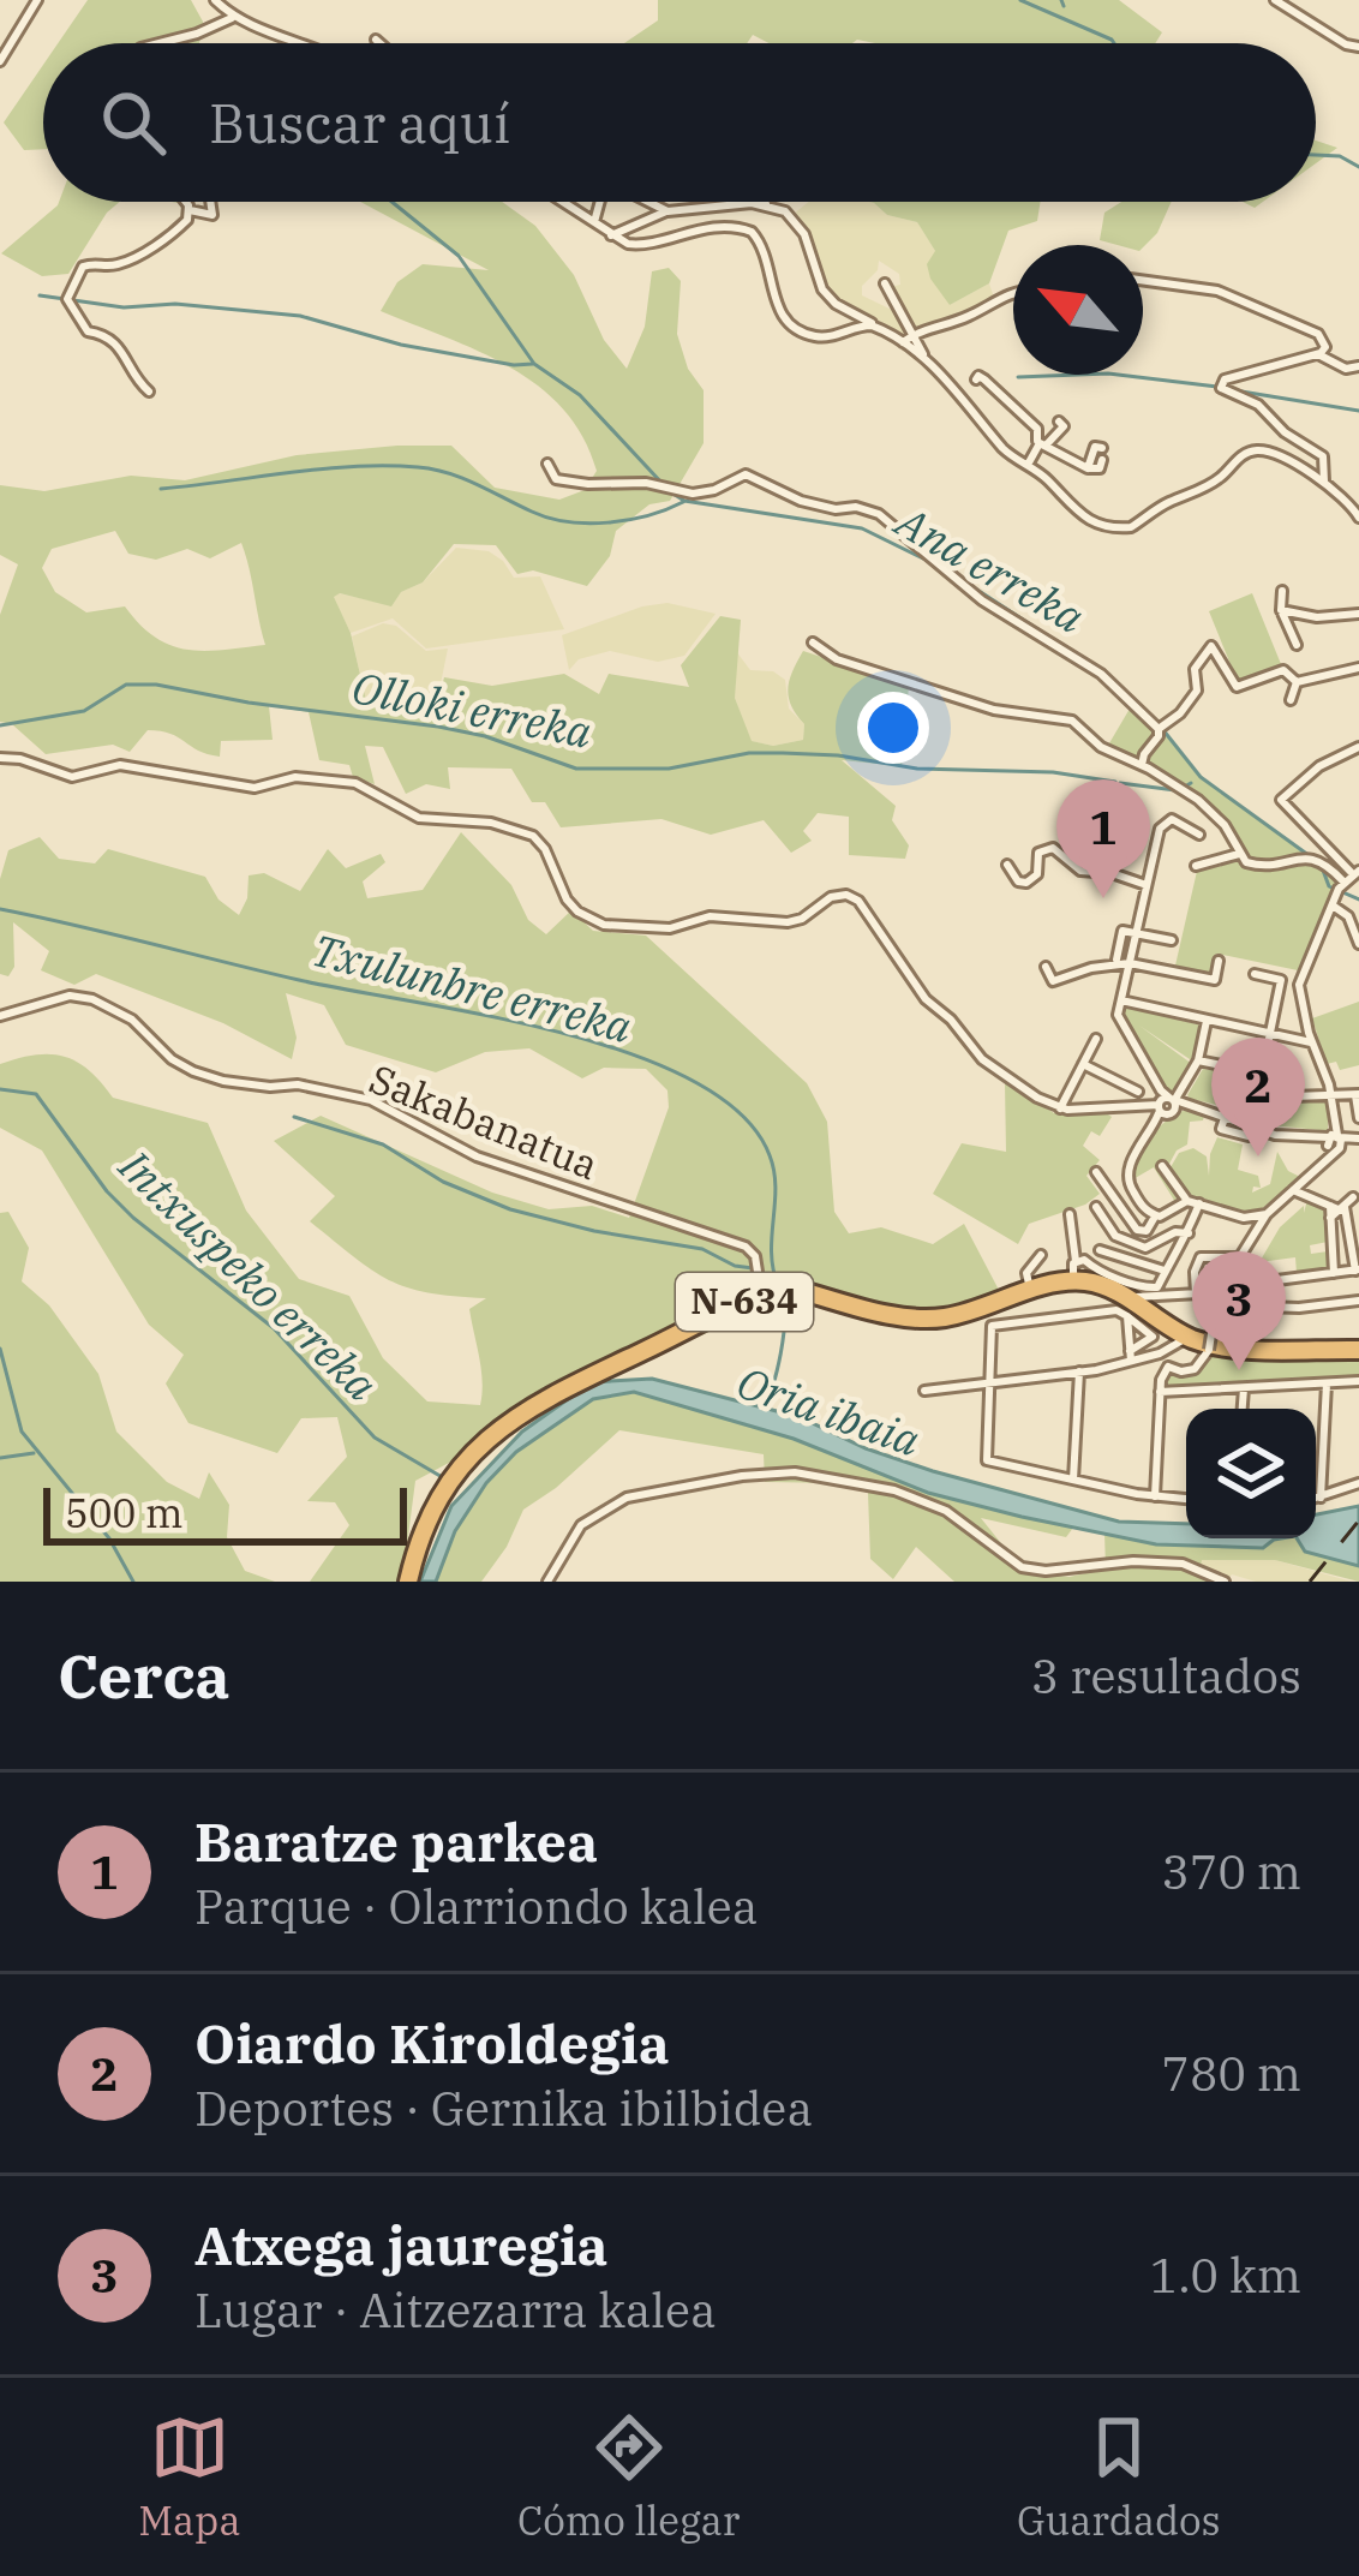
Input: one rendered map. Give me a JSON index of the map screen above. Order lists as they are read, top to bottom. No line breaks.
{"streets":{"highway":["N-634"],"street":["Sakabanatua"]},"crossings":[["Sakabanatua","N-634"]],"water":["Ana erreka","Olloki erreka","Txulunbre erreka","Intxuspeko erreka","Oria ibaia"],"scale_bar":"500 m","north":"top left","page":{"search":"Buscar aquí","pins":["1","2","3"],"scale":"500 m","heading":["Cerca","3 resultados"],"list":[{"mark":"1","name":"Baratze parkea","note":"Parque · Olarriondo kalea","value":"370 m"},{"mark":"2","name":"Oiardo Kiroldegia","note":"Deportes · Gernika ibilbidea","value":"780 m"},{"mark":"3","name":"Atxega jauregia","note":"Lugar · Aitzezarra kalea","value":"1.0 km"}],"nav":["Mapa","Cómo llegar","Guardados"]}}
